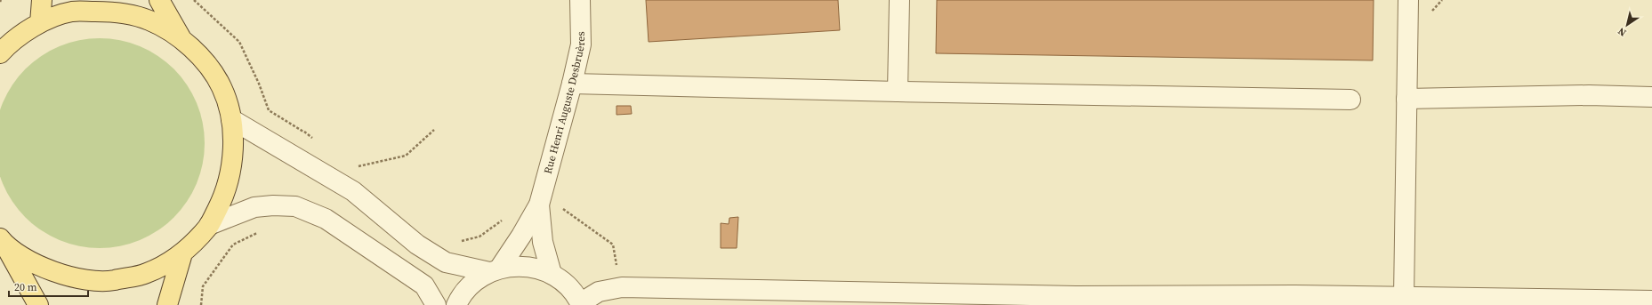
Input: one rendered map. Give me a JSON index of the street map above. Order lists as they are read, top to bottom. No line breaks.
{"streets":{"street":["Rue Henri Auguste Desbruères"]},"scale_bar":"20 m","north":"bottom left"}
